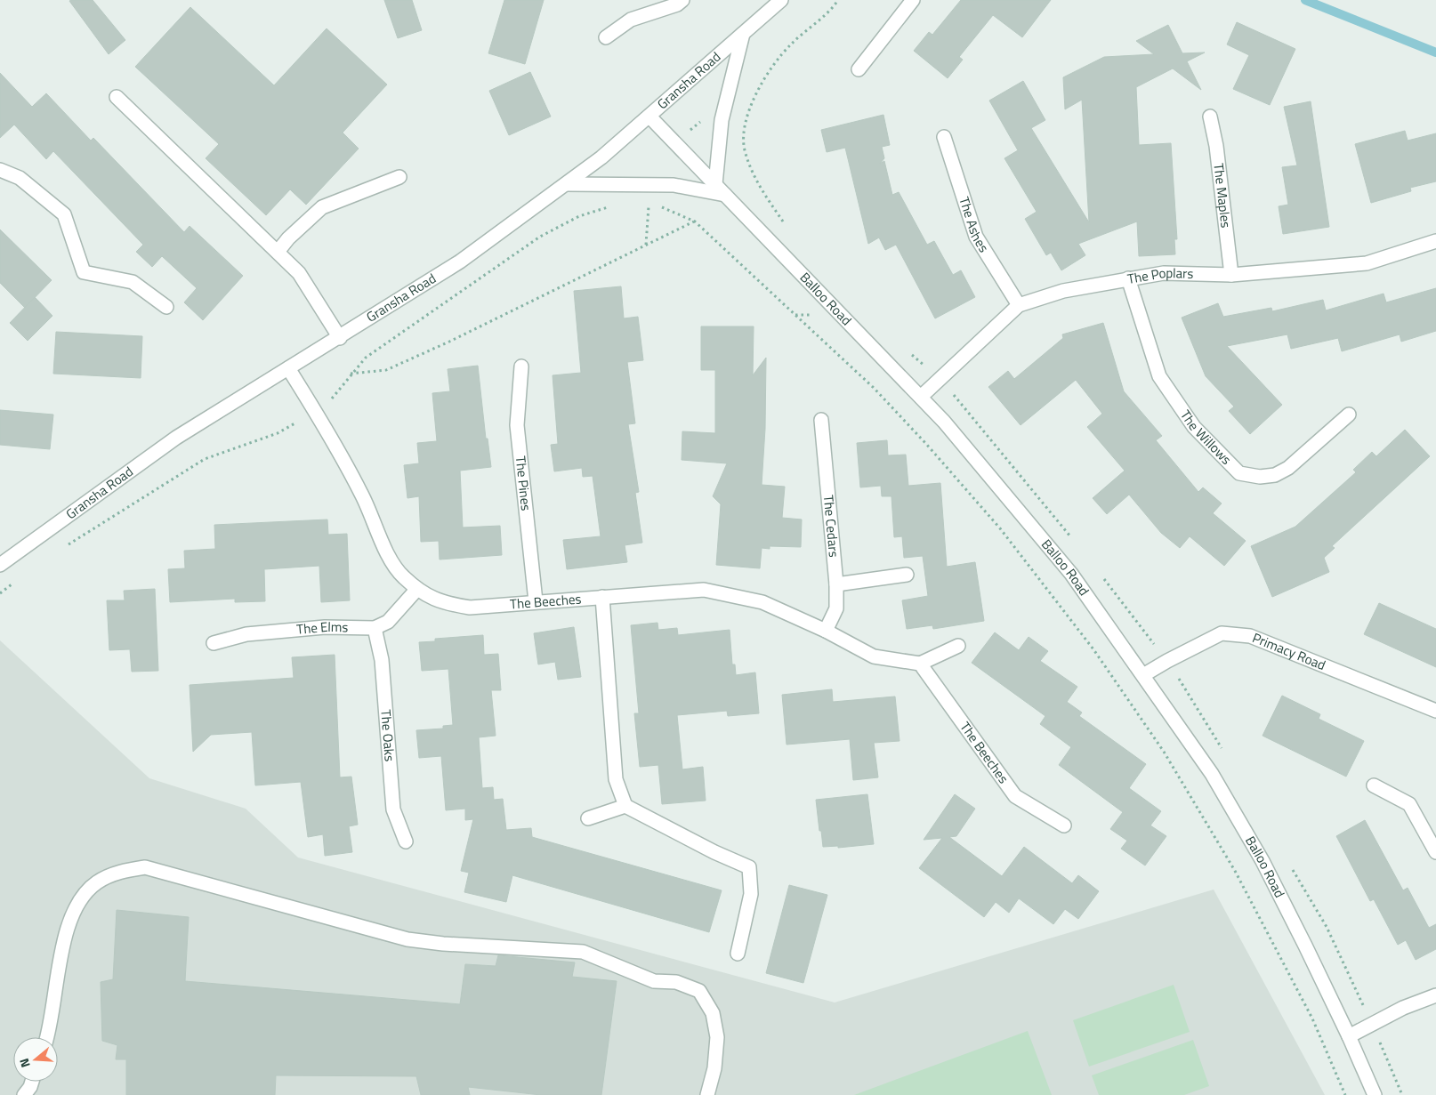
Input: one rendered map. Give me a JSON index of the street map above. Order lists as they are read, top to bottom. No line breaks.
{"streets":{"street":["Gransha Road","The Maples","The Ashes","The Poplars","Balloo Road","The Willows","The Pines","The Cedars","The Beeches","The Elms","Primacy Road","The Oaks"]},"crossings":[["Gransha Road","Balloo Road"],["Gransha Road","The Beeches"],["The Maples","The Poplars"],["The Ashes","The Poplars"],["The Poplars","Balloo Road"],["The Poplars","The Willows"],["Balloo Road","Primacy Road"],["The Pines","The Beeches"],["The Cedars","The Beeches"],["The Elms","The Oaks"]],"north":"left"}
